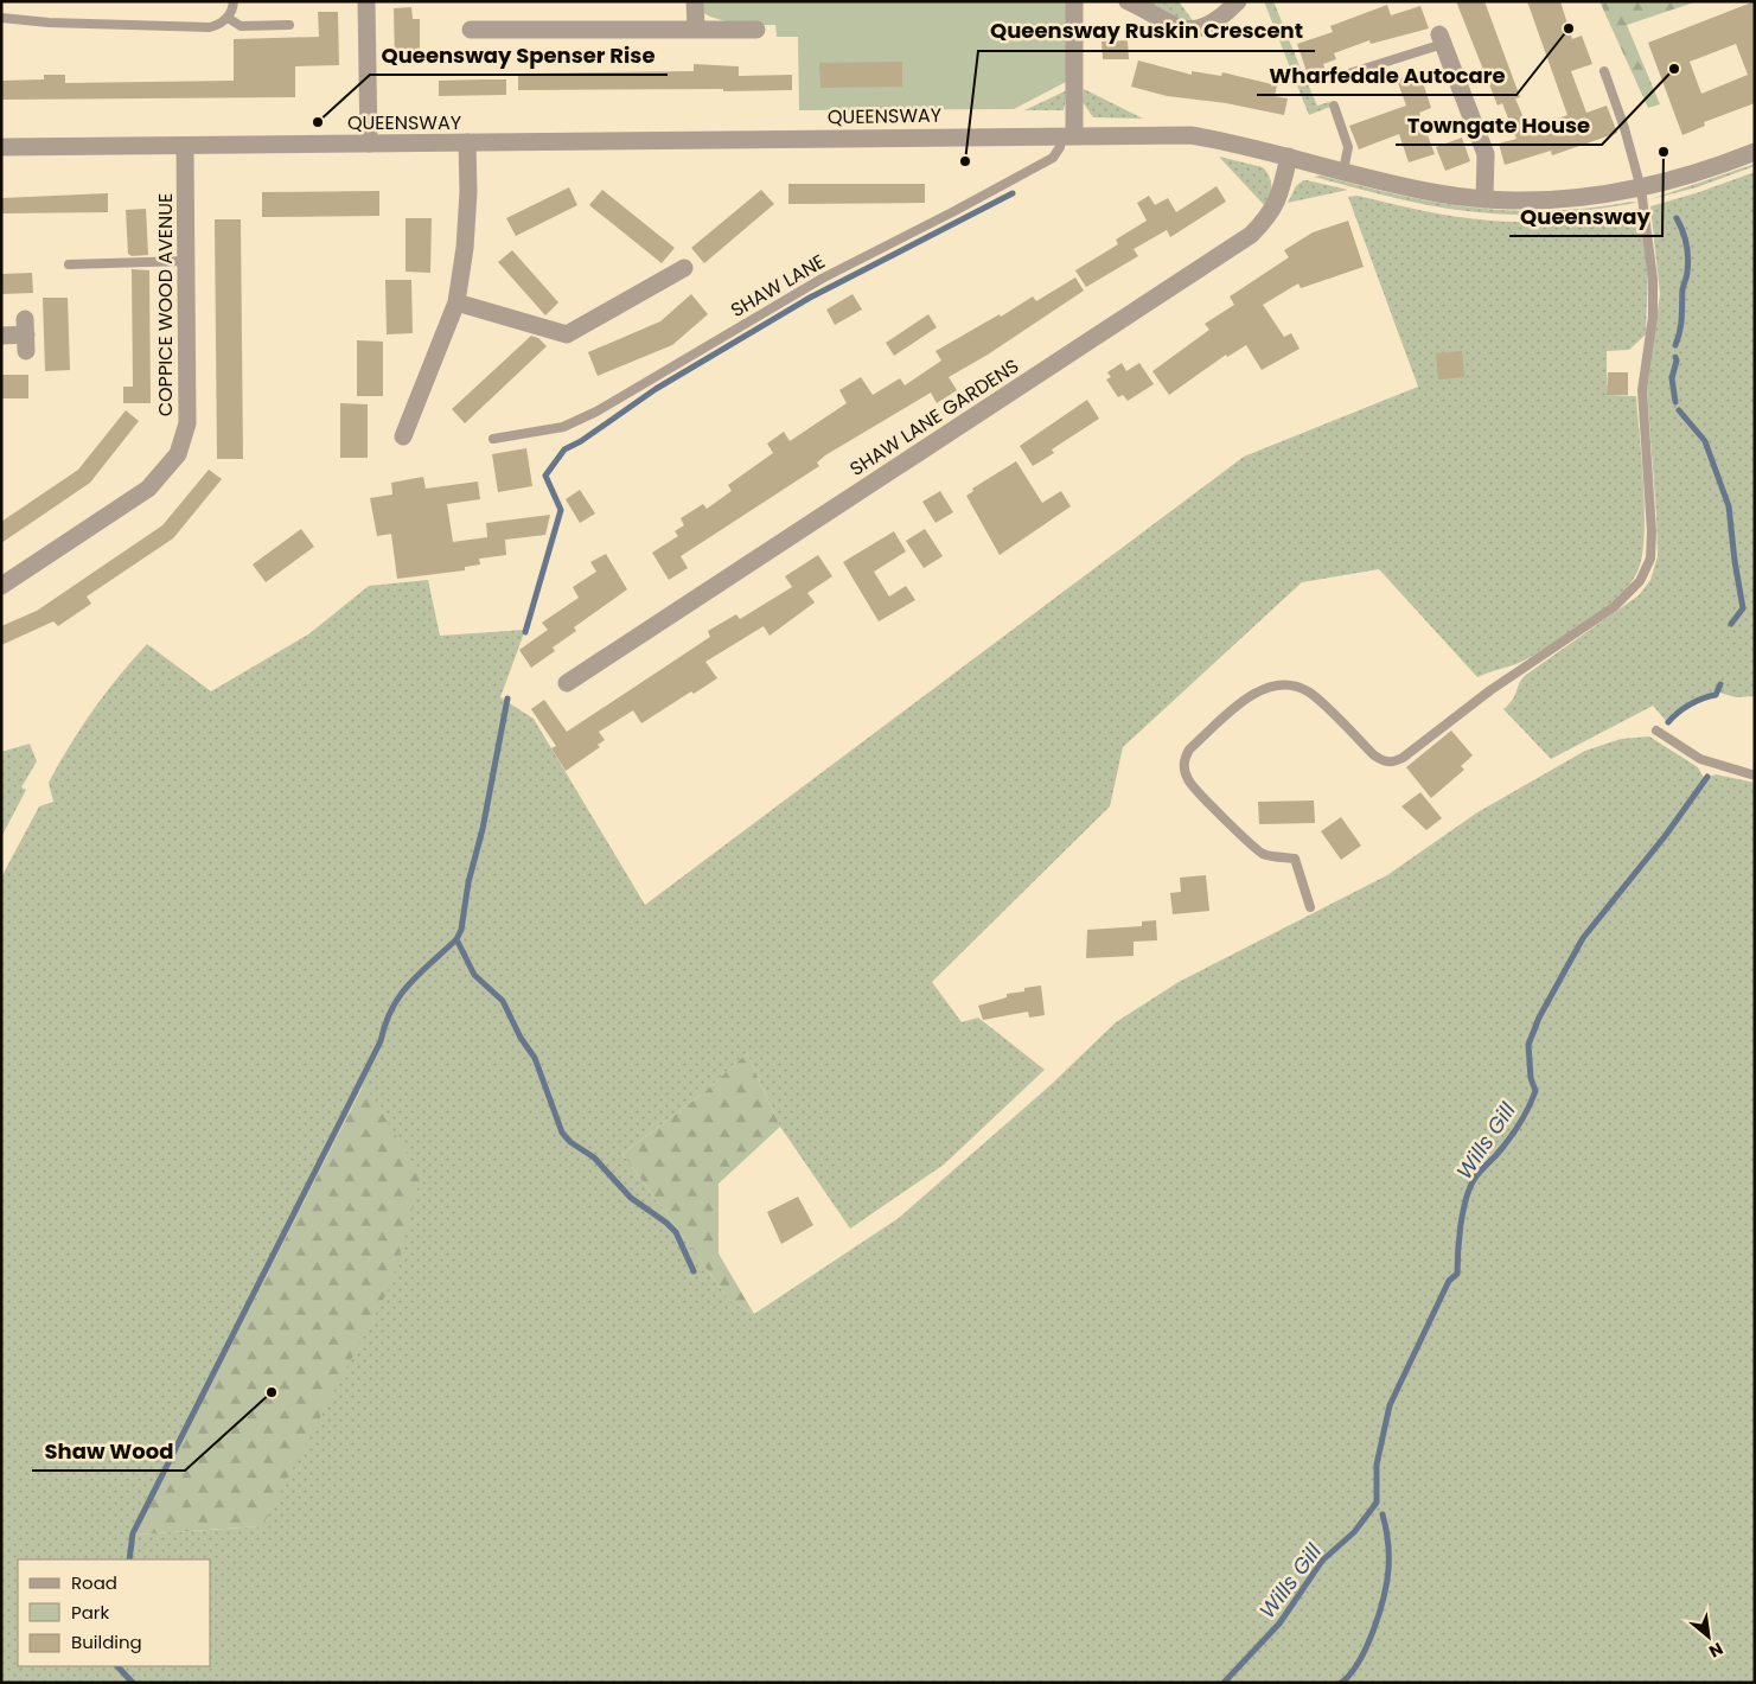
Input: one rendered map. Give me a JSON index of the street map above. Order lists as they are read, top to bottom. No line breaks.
{"streets":{"street":["QUEENSWAY","COPPICE WOOD AVENUE","SHAW LANE GARDENS"],"lane":["SHAW LANE"]},"crossings":[["QUEENSWAY","SHAW LANE"],["QUEENSWAY","COPPICE WOOD AVENUE"],["QUEENSWAY","SHAW LANE GARDENS"]],"water":["Wills Gill"],"places":["Wharfedale Autocare","Towngate House","Queensway Spenser Rise","Queensway","Queensway Ruskin Crescent","Shaw Wood"],"legend":["Road","Park","Building"],"north":"bottom right"}
